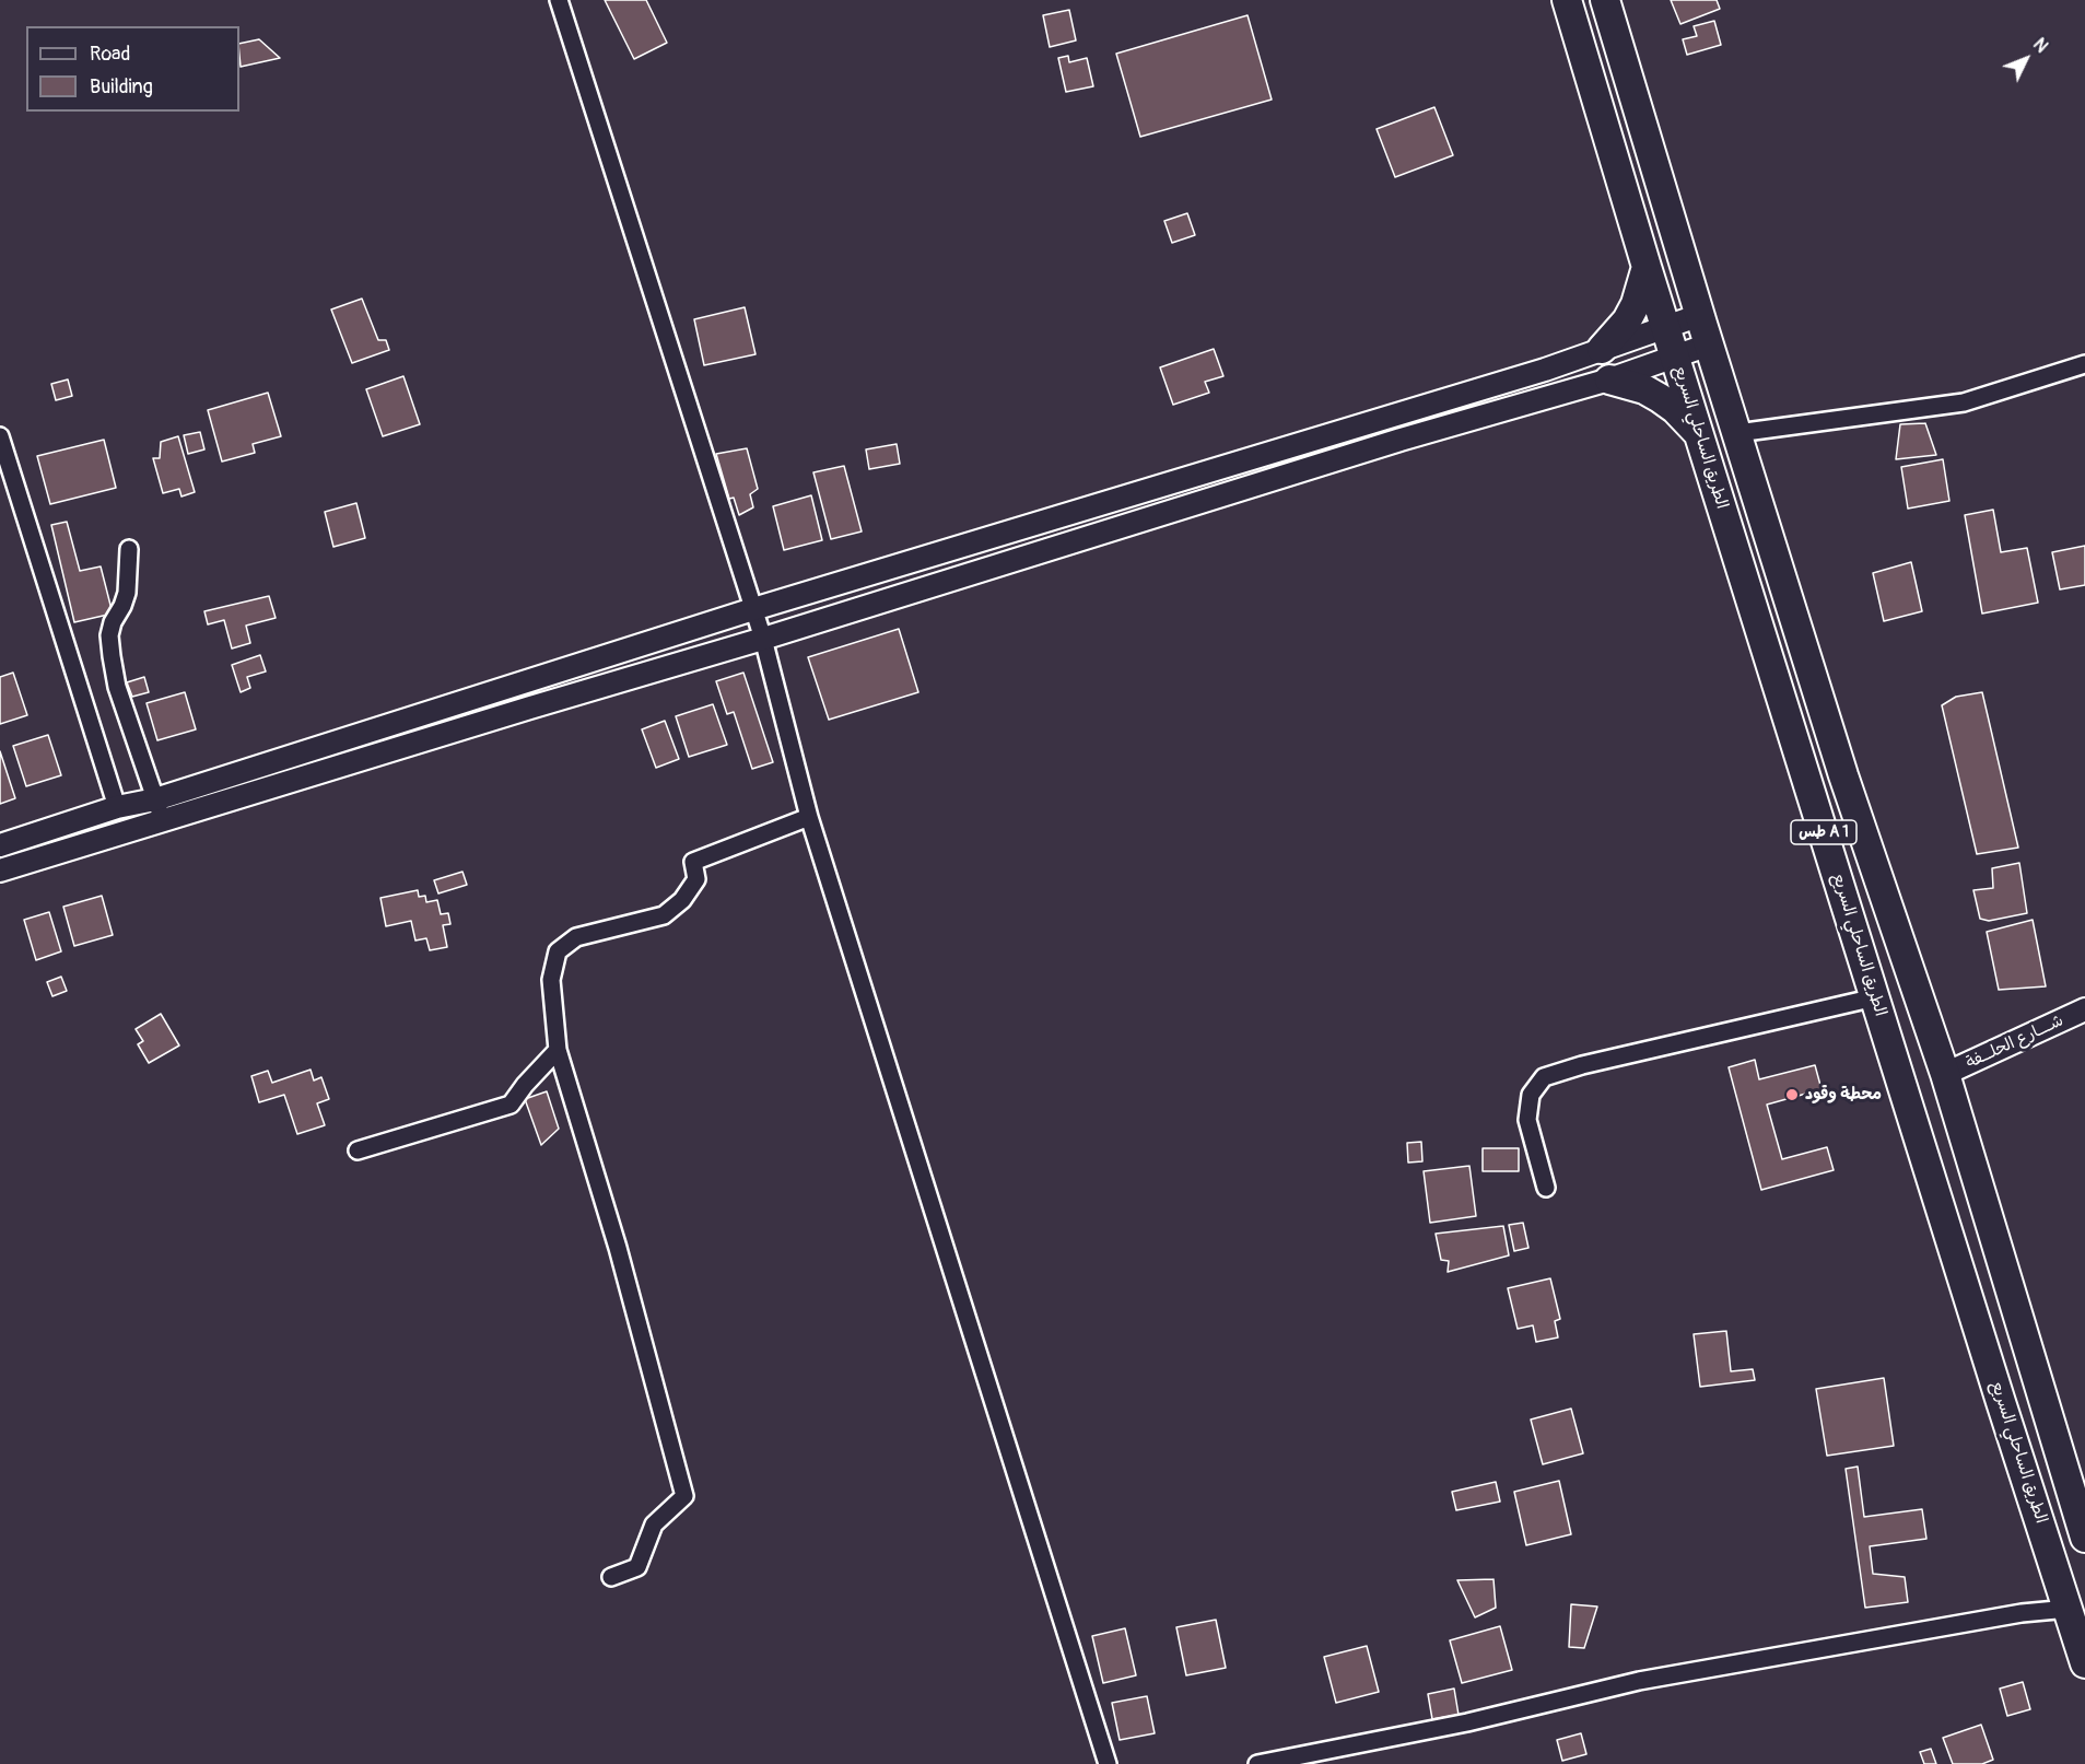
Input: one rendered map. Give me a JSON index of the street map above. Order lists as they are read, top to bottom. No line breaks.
{"streets":{"highway":["الطريق الساحلي السريع","طس A 1"],"street":["شــــارع الحلـــفة"]},"crossings":[["طس A 1","شــــارع الحلـــفة"]],"places":["محطة وقود"],"legend":["Road","Building"],"north":"top right"}
